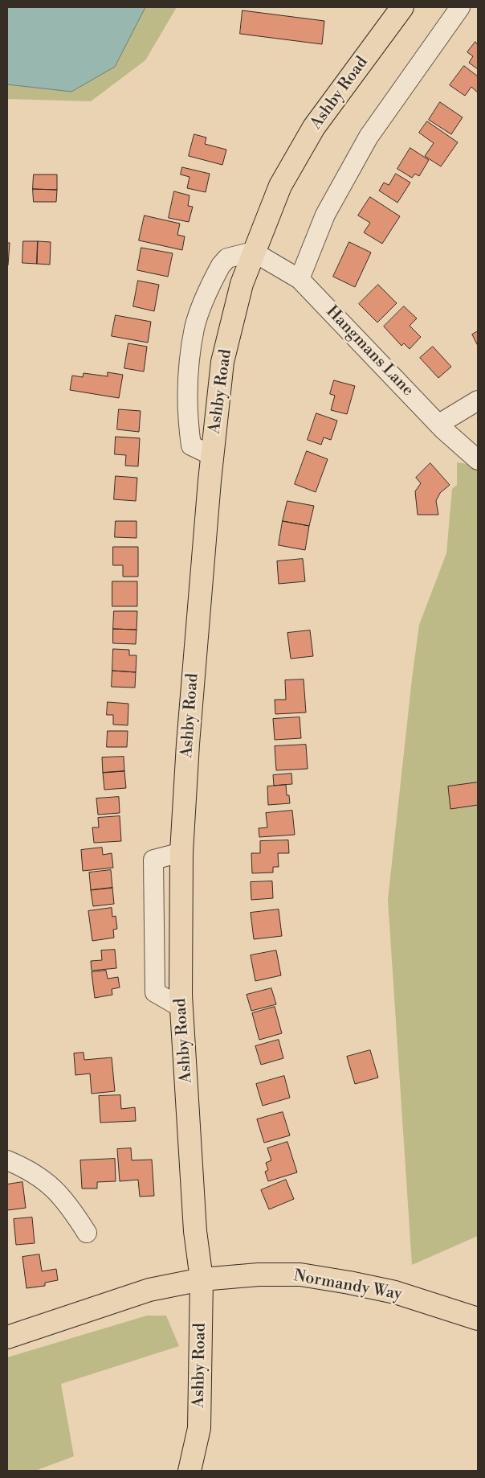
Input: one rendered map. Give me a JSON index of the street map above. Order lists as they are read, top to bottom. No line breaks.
{"streets":{"main road":["Ashby Road","Normandy Way"],"street":["Hangmans Lane"]},"crossings":[["Ashby Road","Hangmans Lane"],["Ashby Road","Normandy Way"]]}
